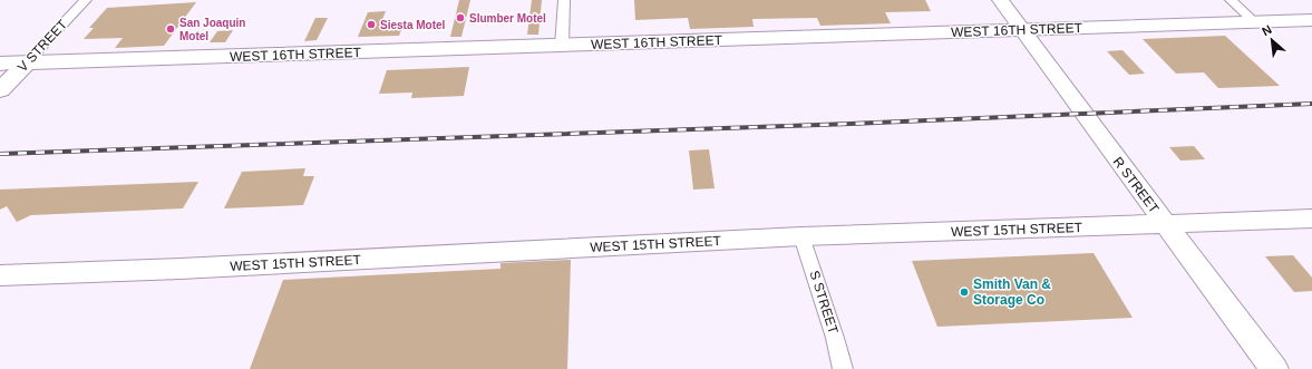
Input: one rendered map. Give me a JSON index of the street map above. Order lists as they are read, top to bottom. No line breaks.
{"streets":{"main road":["WEST 16TH STREET","V STREET"],"street":["R STREET","WEST 15TH STREET","S STREET"]},"crossings":[["WEST 16TH STREET","V STREET"],["WEST 16TH STREET","R STREET"],["R STREET","WEST 15TH STREET"],["WEST 15TH STREET","S STREET"]],"places":["Slumber Motel","Siesta Motel","San Joaquin Motel","Smith Van & Storage Co"],"north":"top left"}
